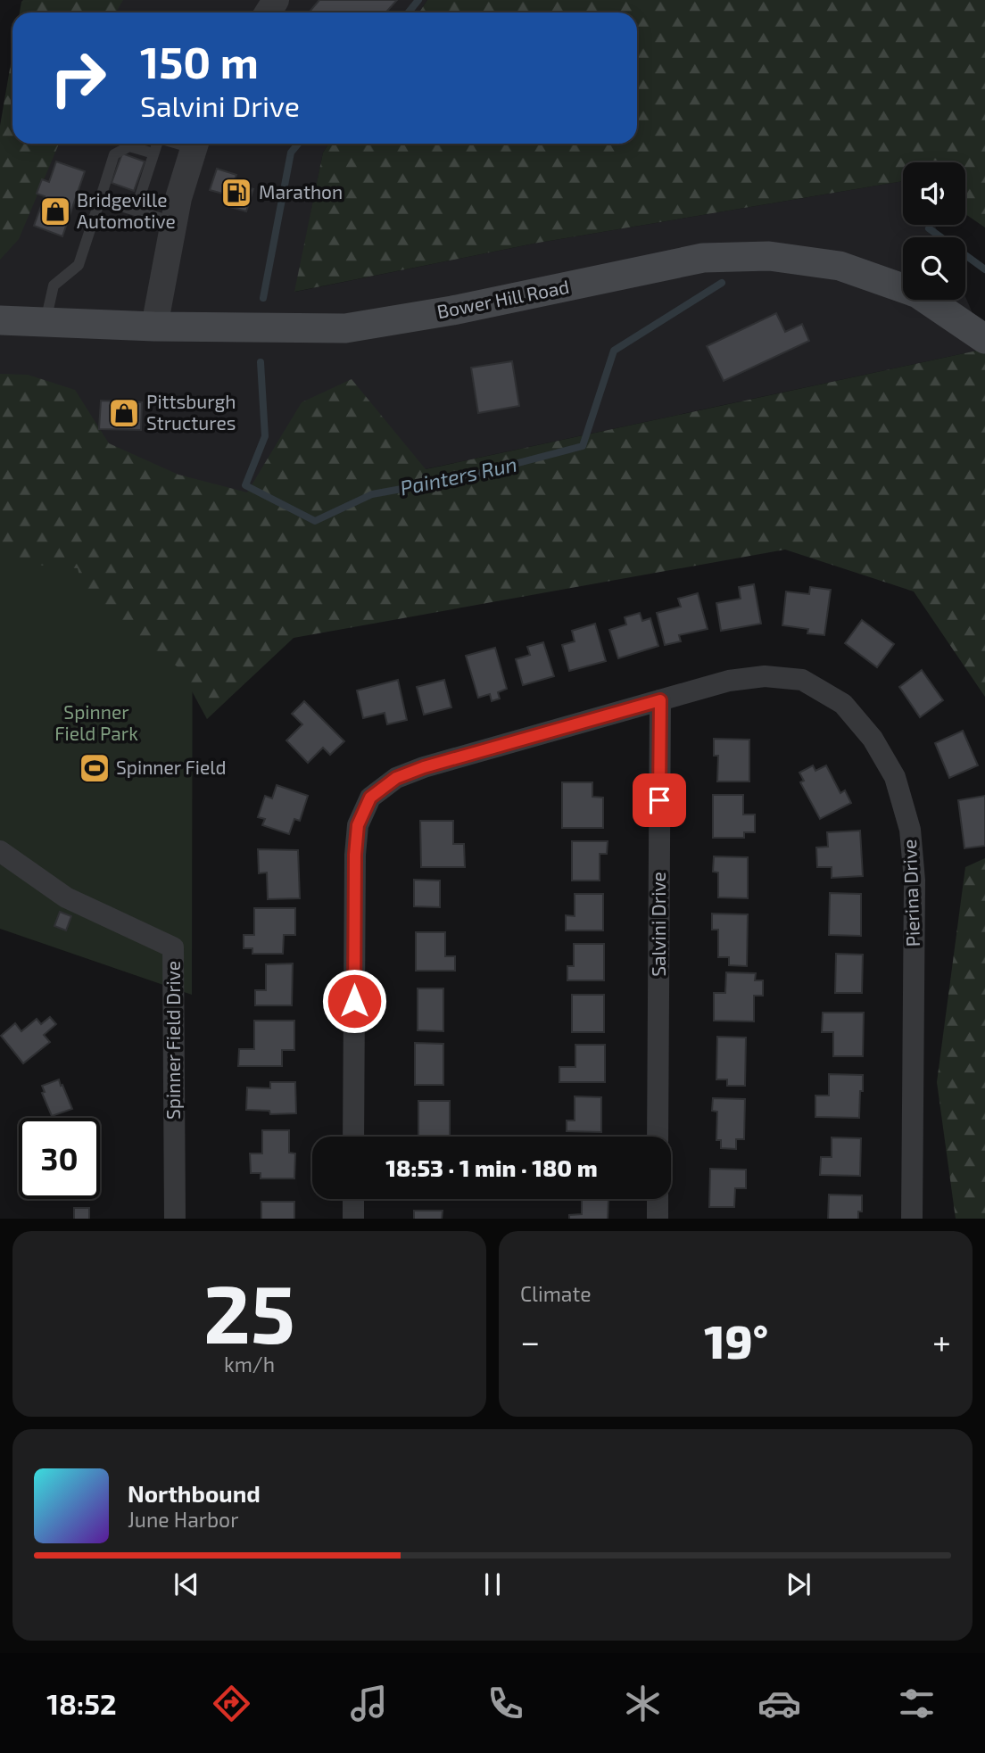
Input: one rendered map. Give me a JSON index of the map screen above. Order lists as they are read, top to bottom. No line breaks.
{"streets":{"main road":["Bower Hill Road"],"street":["Pierina Drive","Salvini Drive","Spinner Field Drive"]},"crossings":[["Pierina Drive","Salvini Drive"]],"water":["Painters Run"],"parks":["Spinner Field Park"],"places":{"fuel station":["Marathon"],"shop":["Bridgeville Automotive","Pittsburgh Structures"],"sports":["Spinner Field"]},"page":{"turn":["150 m","Salvini Drive"],"limit":"30","trip":"18:53 · 1 min · 180 m","tile":[["25","km/h"],"Climate"],"heat":["−","19°","+"],"song":["Northbound","June Harbor"],"tabs":"18:52"}}
